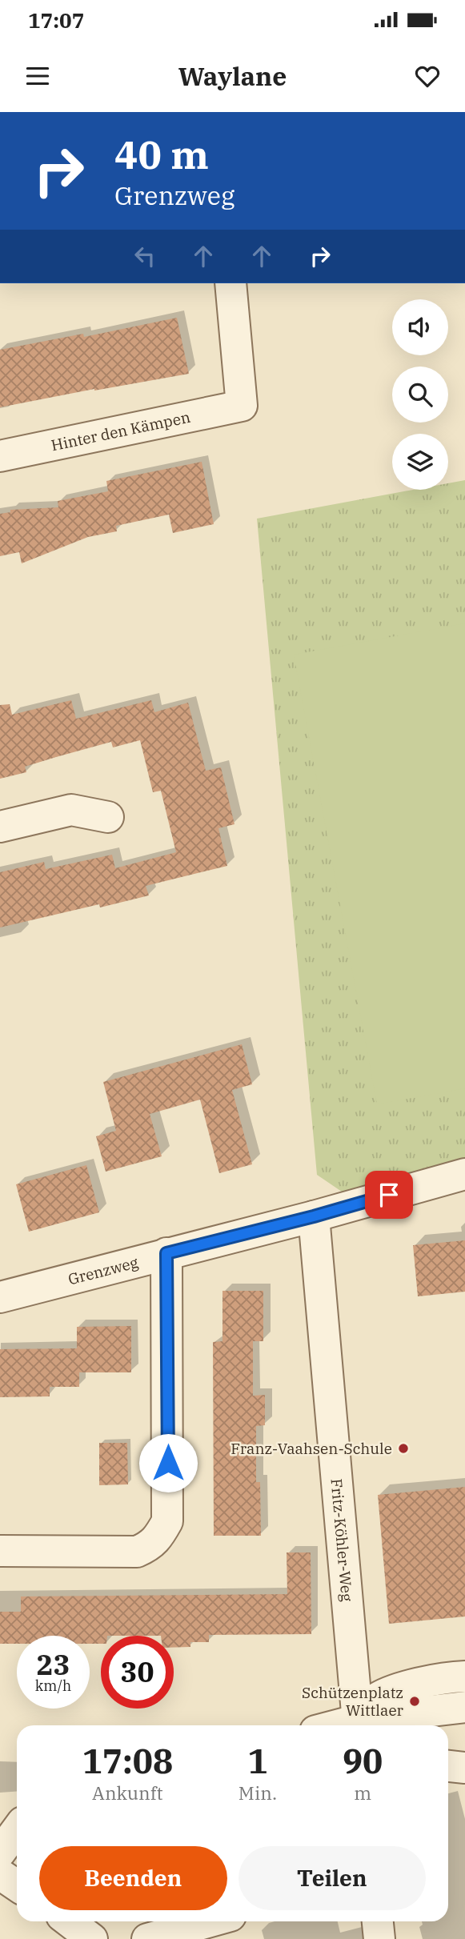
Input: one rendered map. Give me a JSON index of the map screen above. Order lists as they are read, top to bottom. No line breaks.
{"streets":{"street":["Hinter den Kämpen","Grenzweg","Fritz-Köhler-Weg"]},"crossings":[["Grenzweg","Fritz-Köhler-Weg"]],"places":["Franz-Vaahsen-Schule","Schützenplatz Wittlaer"],"page":{"status":"17:07","header":"Waylane","turn":["40 m","Grenzweg"],"speed":"23 km/h","limit":"30","eta":["17:08","Ankunft","1","Min.","90","m"],"buttons":["Beenden","Teilen"]}}
